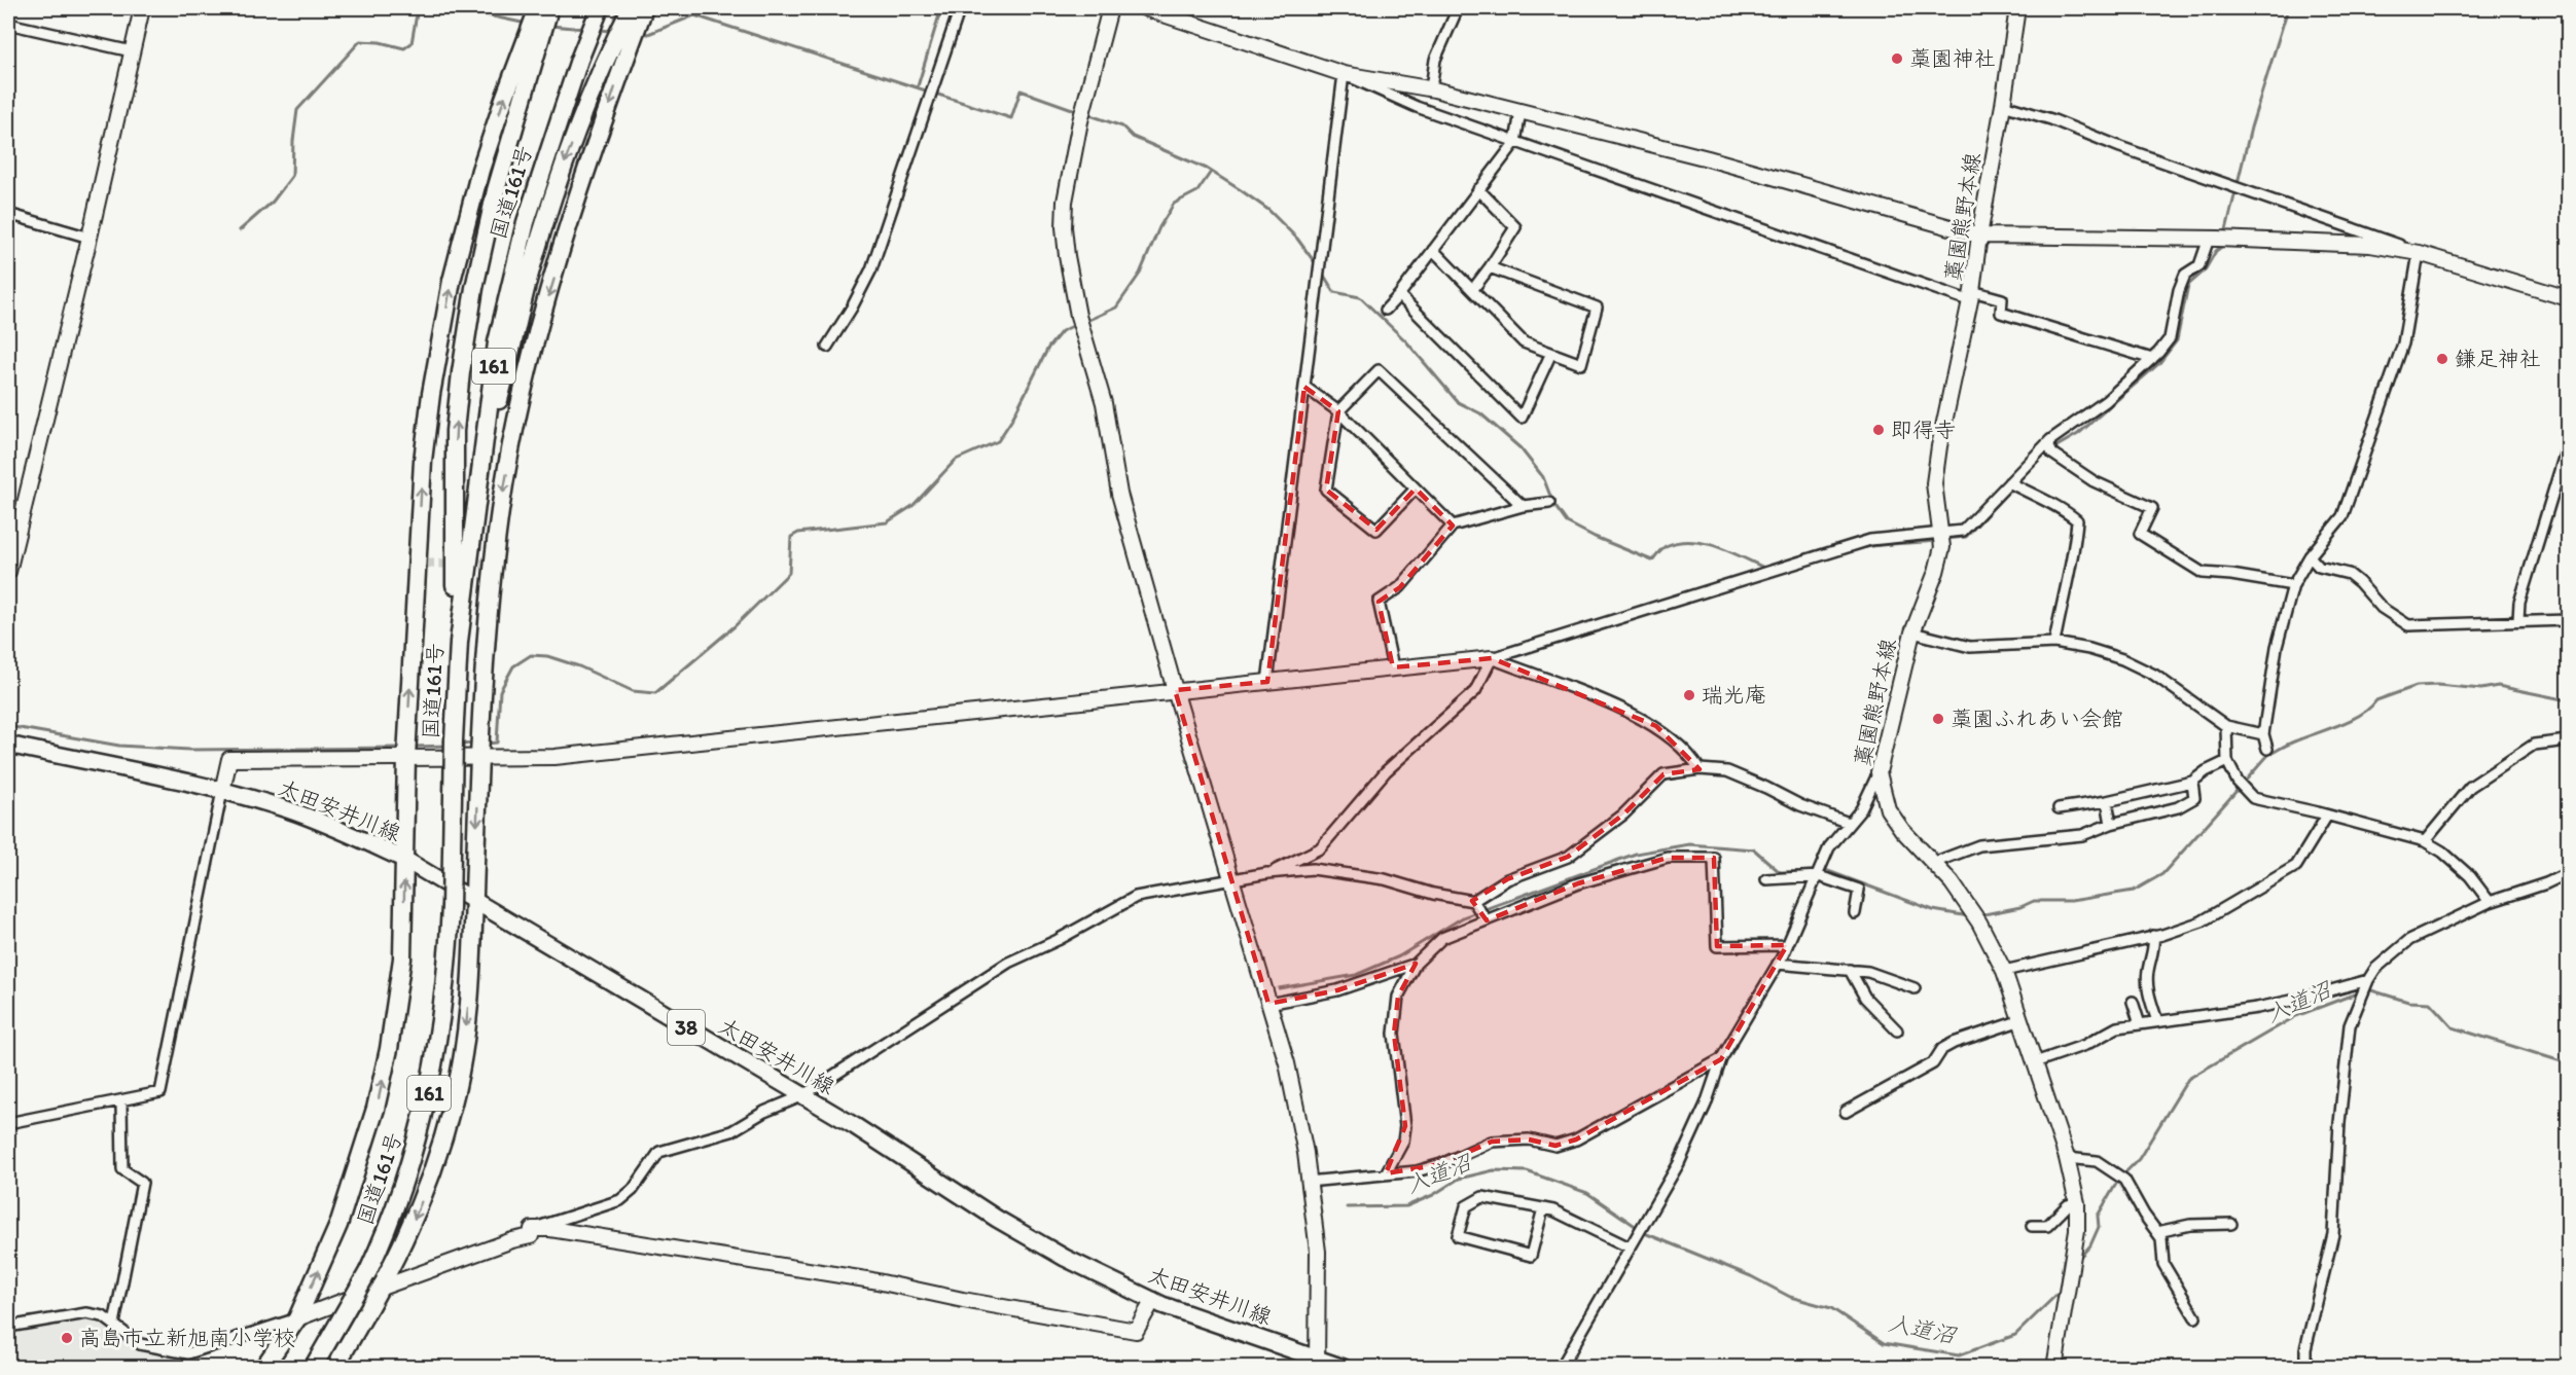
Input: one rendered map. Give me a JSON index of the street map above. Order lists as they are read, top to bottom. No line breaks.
{"streets":{"highway":["国道161号","161"],"main road":["太田安井川線","38"],"street":["藁園熊野本線"]},"water":["入道沼"],"places":["藁園神社","鎌足神社","即得寺","瑞光庵","藁園ふれあい会館","高島市立新旭南小学校"]}
